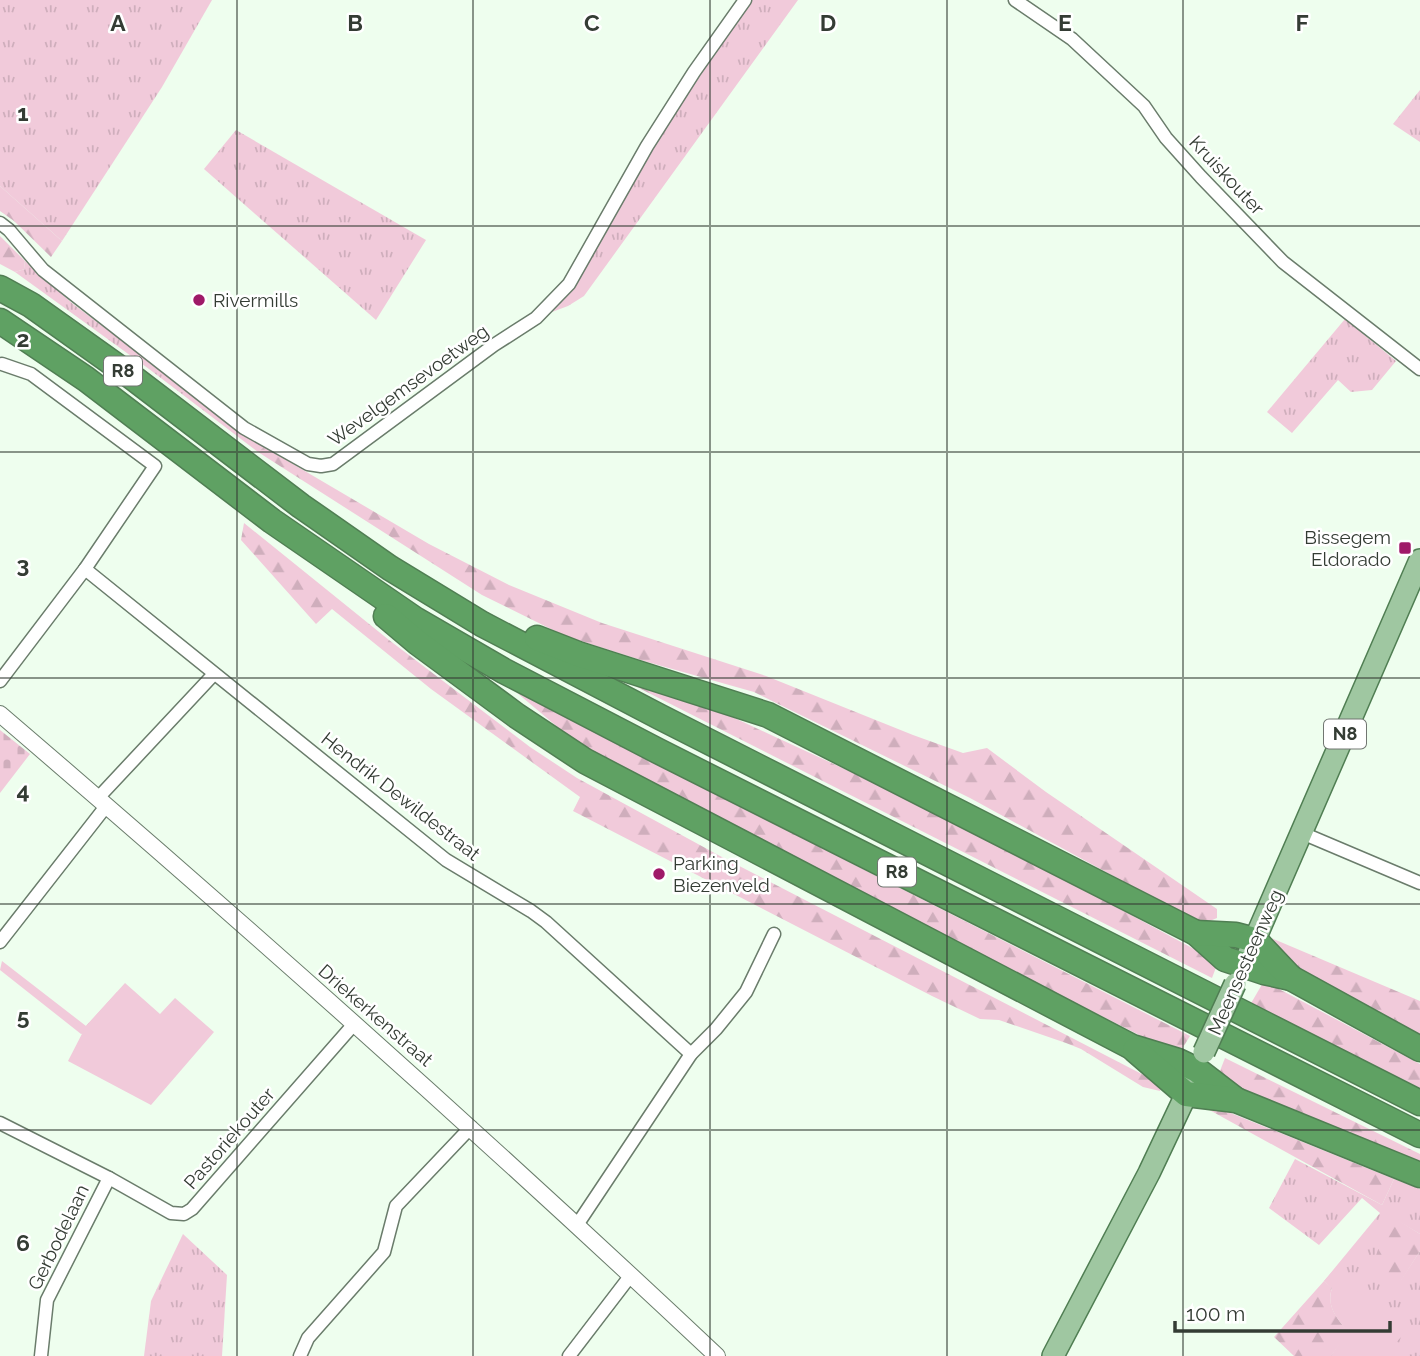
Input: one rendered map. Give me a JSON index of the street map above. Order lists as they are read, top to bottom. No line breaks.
{"streets":{"highway":["R8"],"main road":["N8","Meensesteenweg"],"street":["Kruiskouter","Wevelgemsevoetweg","Hendrik Dewildestraat","Driekerkenstraat","Pastoriekouter","Gerbodelaan"]},"crossings":[["Driekerkenstraat","Pastoriekouter"],["Pastoriekouter","Gerbodelaan"]],"places":{"other":["Rivermills","Parking Biezenveld"],"transit":["Bissegem Eldorado"]},"scale_bar":"100 m","grid":{"columns":["A","B","C","D","E","F"],"rows":["1","2","3","4","5","6"]}}
